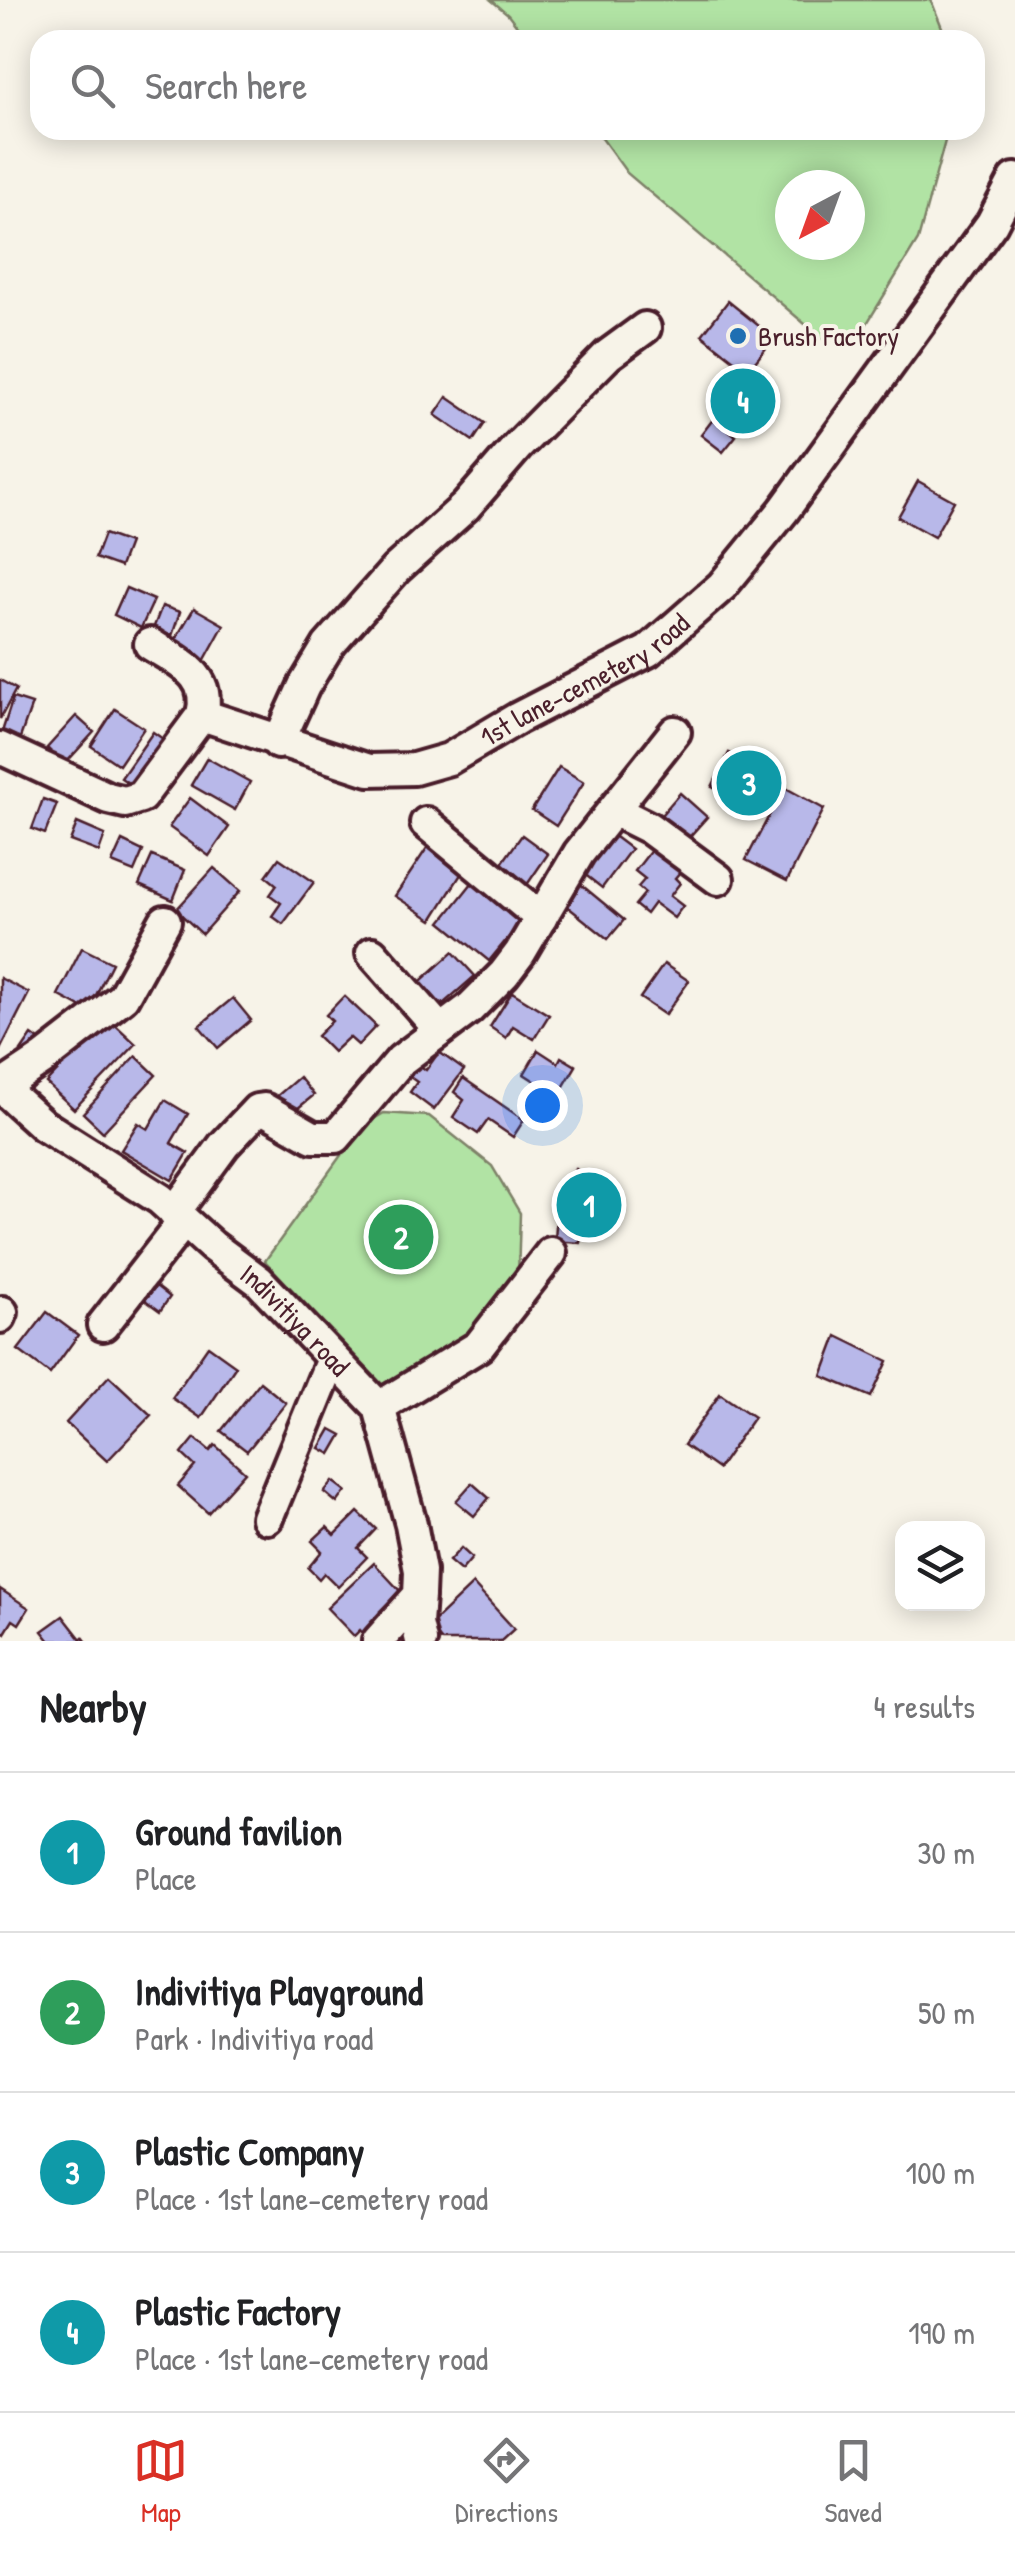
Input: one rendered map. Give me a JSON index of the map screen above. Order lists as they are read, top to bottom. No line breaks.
{"streets":{"street":["1st lane-cemetery road","Indivitiya road"]},"places":["Brush Factory"],"north":"bottom left","page":{"search":"Search here","pins":["4","3","1","2"],"heading":["Nearby","4 results"],"list":[{"mark":"1","name":"Ground favilion","note":"Place","value":"30 m"},{"mark":"2","name":"Indivitiya Playground","note":"Park · Indivitiya road","value":"50 m"},{"mark":"3","name":"Plastic Company","note":"Place · 1st lane-cemetery road","value":"100 m"},{"mark":"4","name":"Plastic Factory","note":"Place · 1st lane-cemetery road","value":"190 m"}],"nav":["Map","Directions","Saved"]}}
